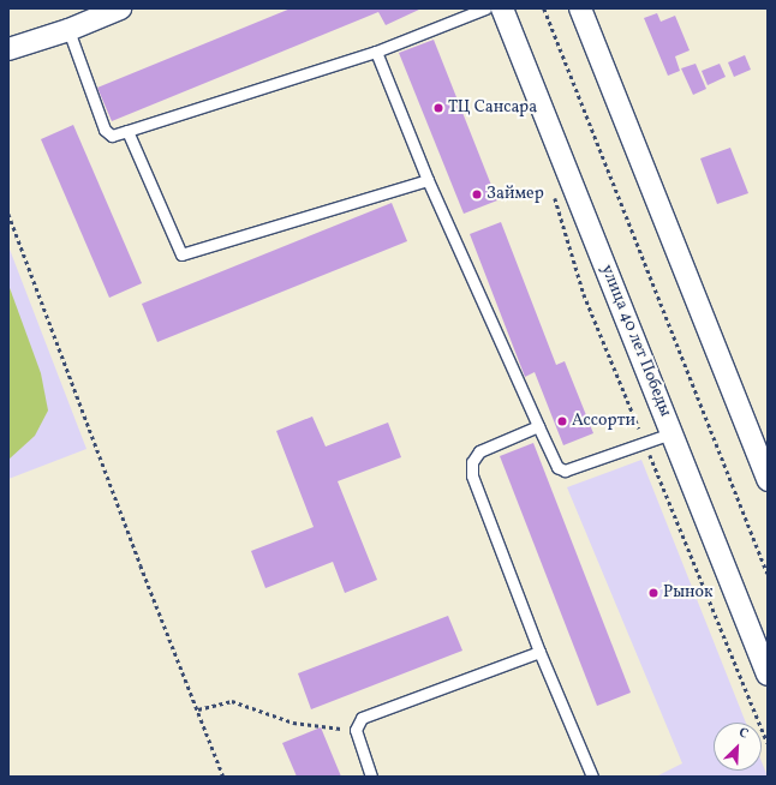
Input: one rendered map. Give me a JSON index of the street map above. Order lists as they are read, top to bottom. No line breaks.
{"streets":{"street":["улица 40 лет Победы"]},"places":["ТЦ Сансара","Займер","Ассорти","Рынок"],"north":"top right"}
